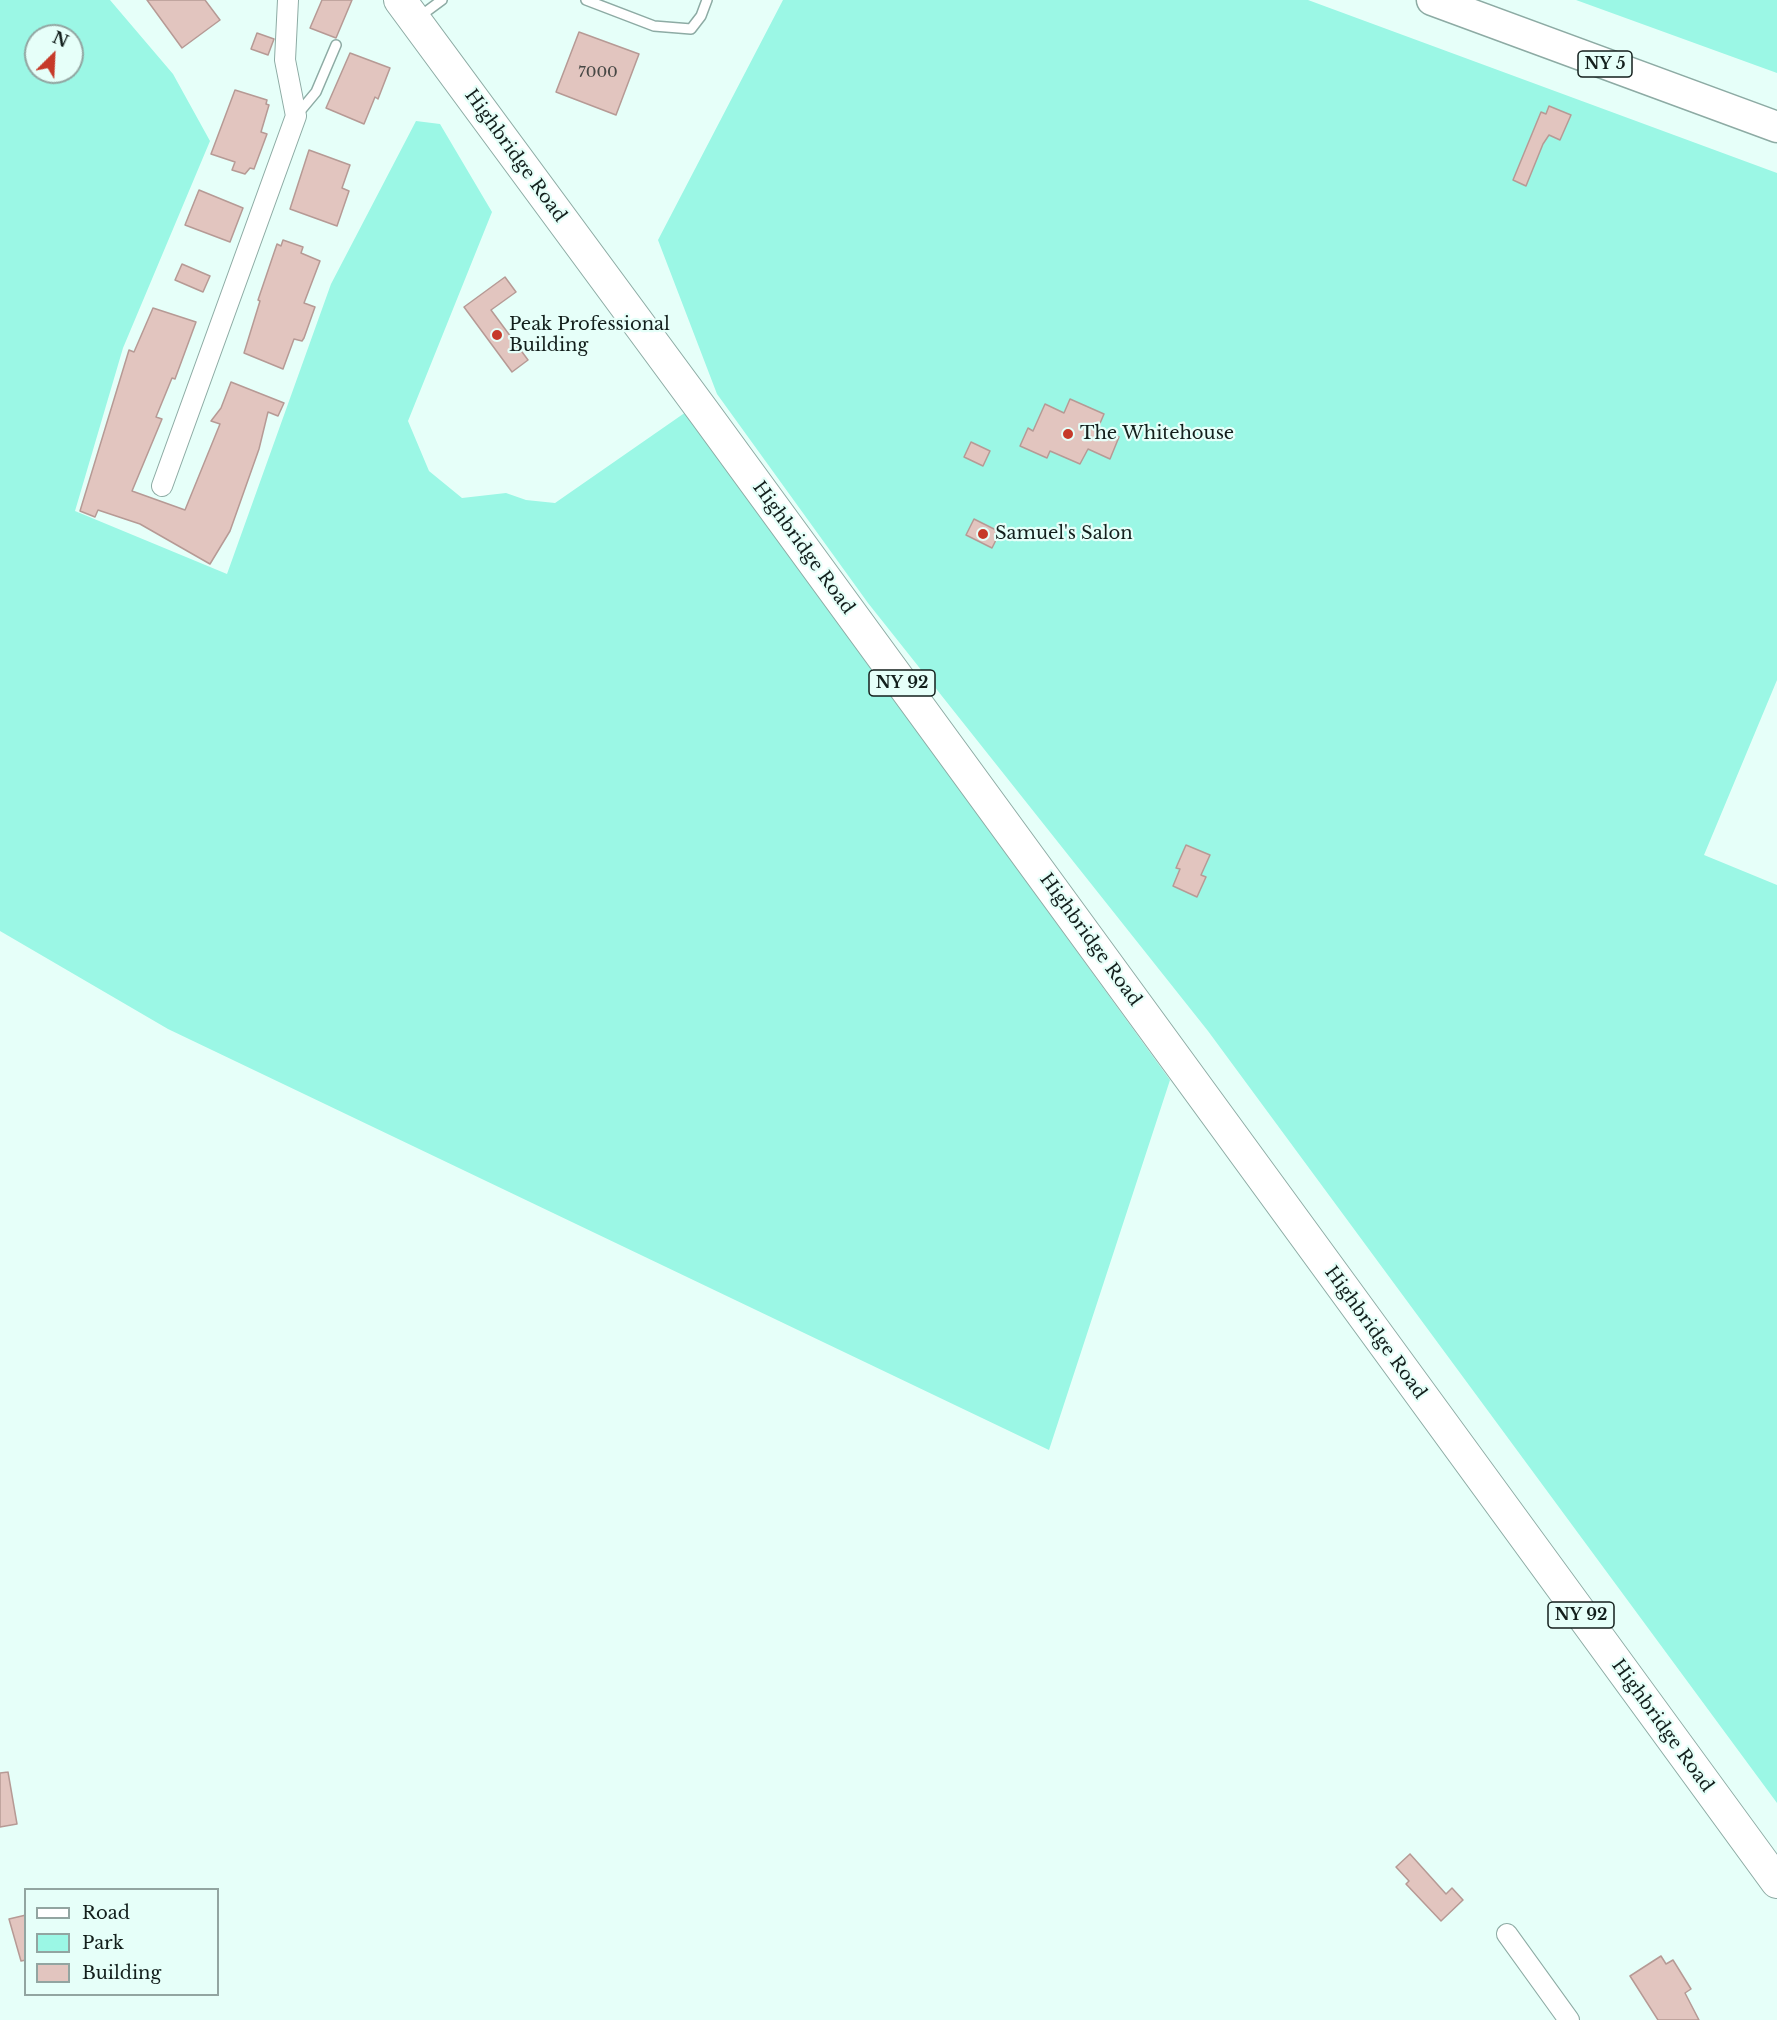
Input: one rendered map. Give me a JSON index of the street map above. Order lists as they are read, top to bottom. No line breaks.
{"streets":{"highway":["Highbridge Road","NY 92"],"main road":["NY 5"]},"places":["Peak Professional Building","The Whitehouse","Samuel's Salon"],"house_numbers":["7000"],"legend":["Road","Park","Building"],"north":"top right"}
